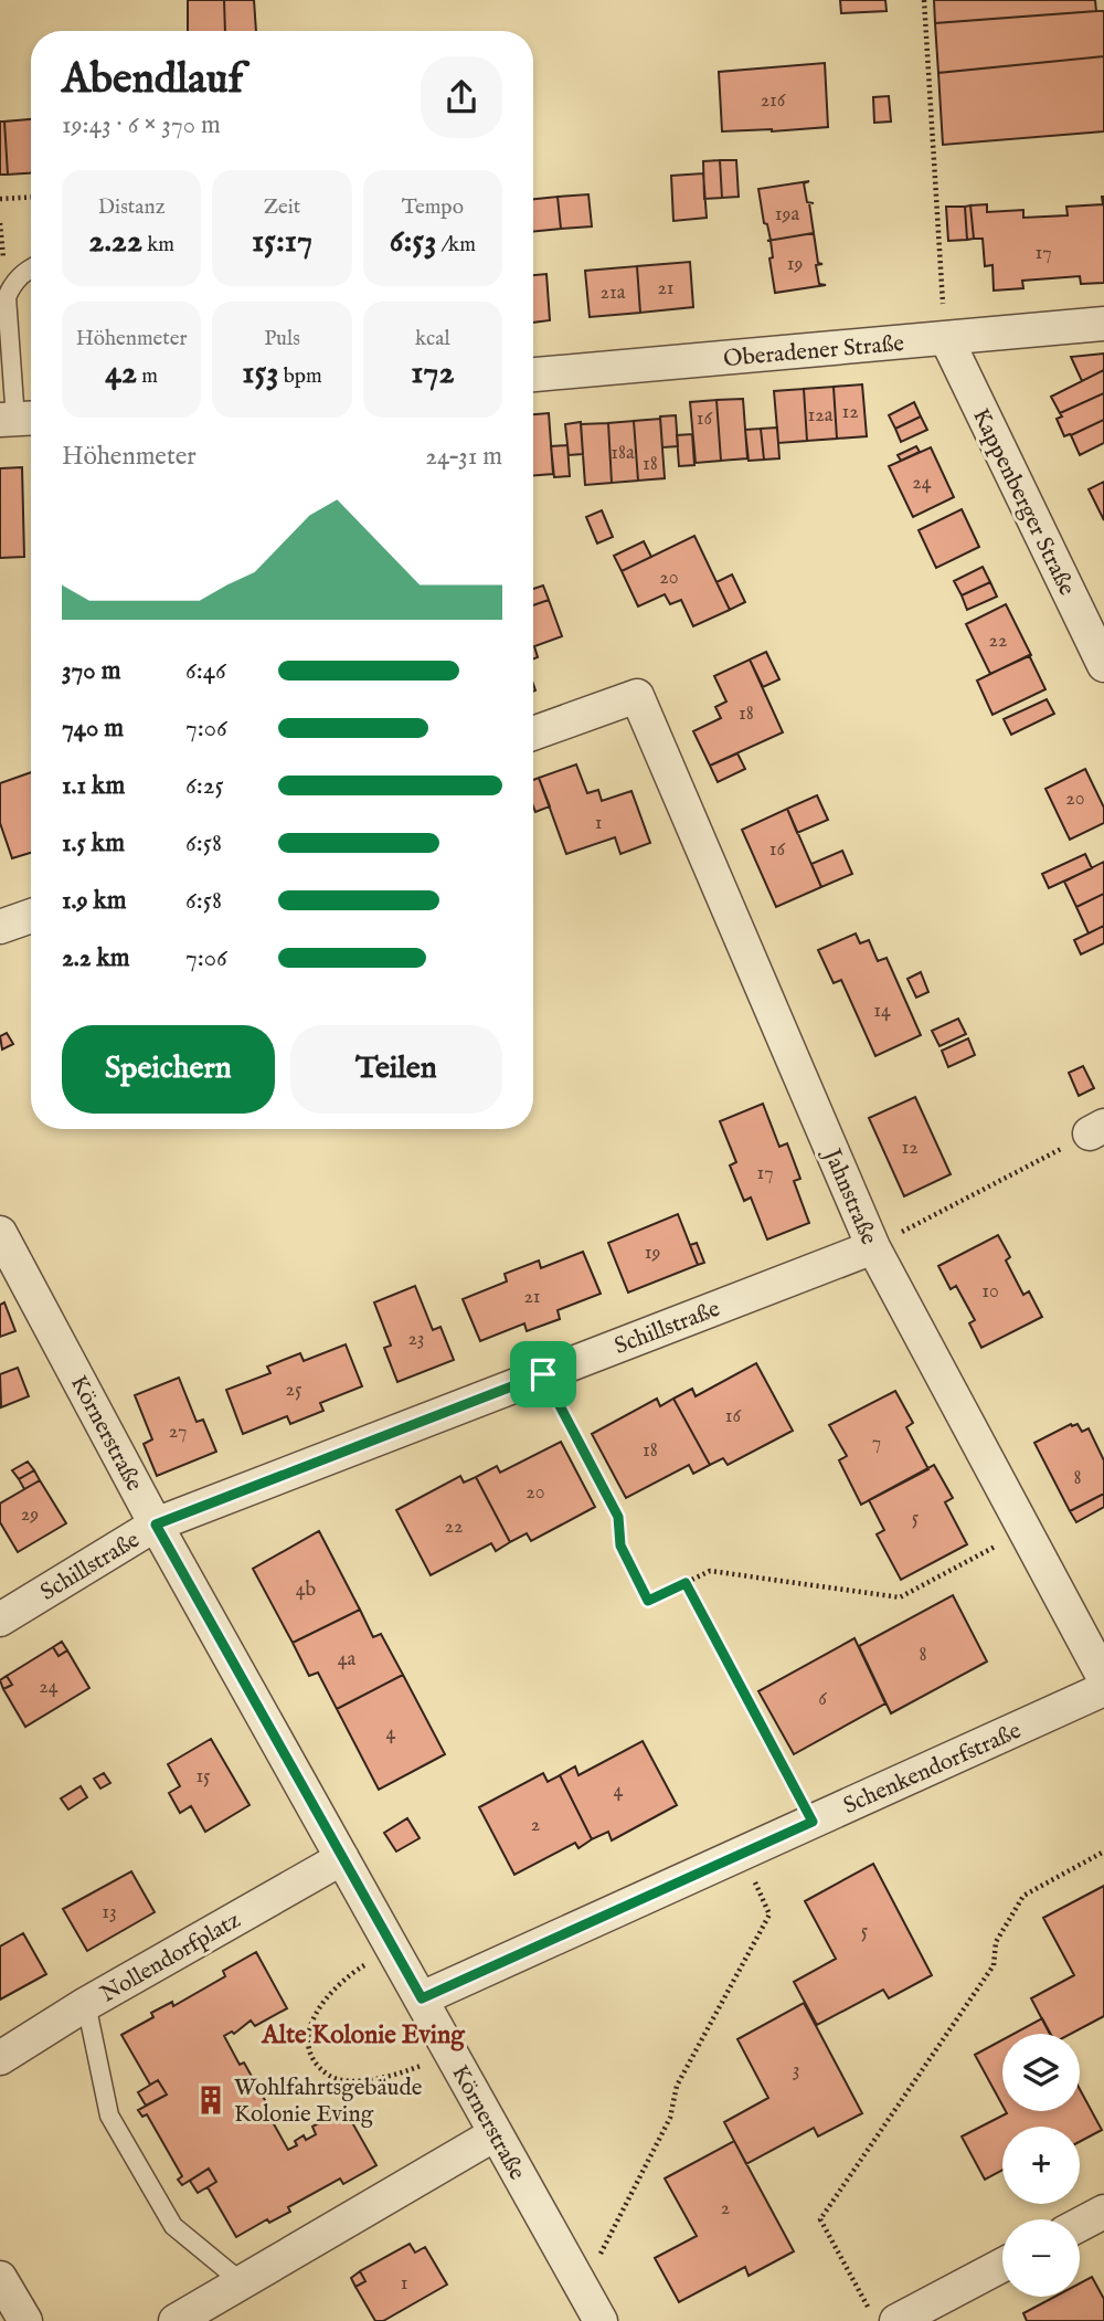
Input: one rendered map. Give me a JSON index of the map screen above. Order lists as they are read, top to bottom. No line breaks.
{"streets":{"street":["Oberadener Straße","Kappenberger Straße","Jahnstraße","Schillstraße","Körnerstraße","Schenkendorfstraße","Nollendorfplatz"]},"crossings":[["Oberadener Straße","Kappenberger Straße"],["Jahnstraße","Schillstraße"],["Schillstraße","Körnerstraße"],["Körnerstraße","Schenkendorfstraße"],["Körnerstraße","Nollendorfplatz"]],"districts":["Alte Kolonie Eving"],"places":{"building":["Wohlfahrtsgebäude Kolonie Eving"]},"house_numbers":["216","19a","17","19","21","21a","12","12a","16","18a","18","24","20","22","18","20","1","16","14","12","17","19","10","21","23","25","16","27","7","18","8","20","29","5","22","4b","8","4a","24","6","4","15","4","2","13","5","3","2","1"],"page":{"heading":["Abendlauf","19:43 · 6 × 370 m"],"stats":[["Distanz","2.22 km"],["Zeit","15:17"],["Tempo","6:53 /km"],["Höhenmeter","42 m"],["Puls","153 bpm"],["kcal","172"]],"chart":["Höhenmeter","24–31 m"],"list":[{"name":"370 m","note":"6:46"},{"name":"740 m","note":"7:06"},{"name":"1.1 km","note":"6:25"},{"name":"1.5 km","note":"6:58"},{"name":"1.9 km","note":"6:58"},{"name":"2.2 km","note":"7:06"}],"buttons":["Speichern","Teilen"],"map_buttons":["+","−"]}}
